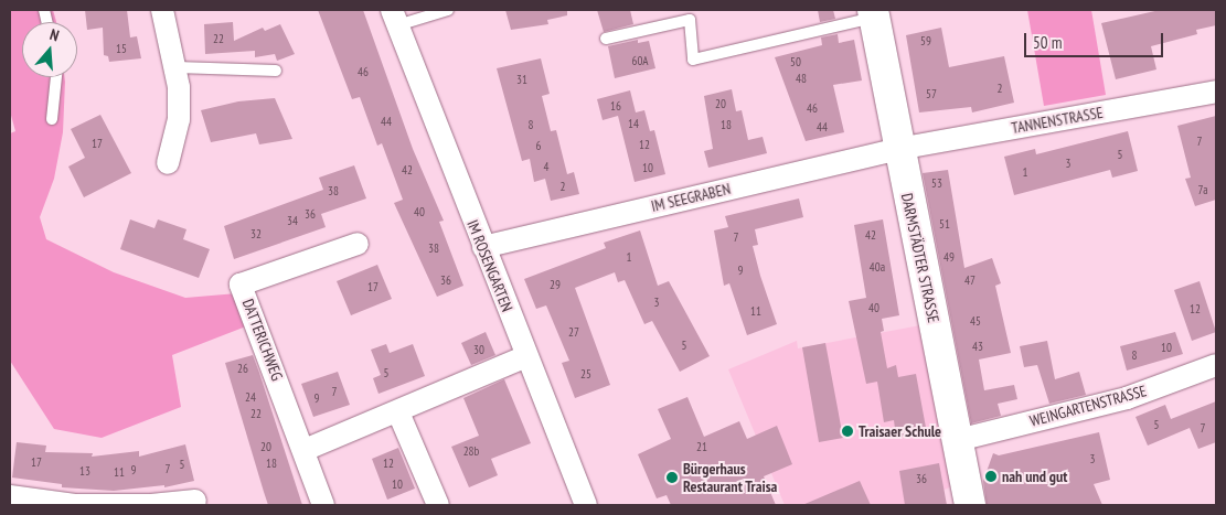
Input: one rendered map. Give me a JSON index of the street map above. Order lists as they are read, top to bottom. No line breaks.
{"streets":{"street":["TANNENSTRASSE","IM SEEGRABEN","DARMSTÄDTER STRASSE","IM ROSENGARTEN","DATTERICHWEG","WEINGARTENSTRASSE"]},"crossings":[["TANNENSTRASSE","IM SEEGRABEN"],["TANNENSTRASSE","DARMSTÄDTER STRASSE"],["IM SEEGRABEN","DARMSTÄDTER STRASSE"],["IM SEEGRABEN","IM ROSENGARTEN"],["DARMSTÄDTER STRASSE","WEINGARTENSTRASSE"]],"places":["Traisaer Schule","nah und gut","Bürgerhaus Restaurant Traisa"],"house_numbers":["22","59","15","60A","50","46","48","31","2","57","20","16","46","44","14","8","18","44","7","17","12","6","5","3","4","10","42","1","53","2","7a","38","40","36","34","51","32","42","7","38","1","49","40a","9","36","47","29","17","3","40","12","11","45","27","5","43","10","30","8","26","5","25","7","24","9","22","5","7","20","21","28b","3","17","18","12","5","7","9","13","11","36","10"],"scale_bar":"50 m","north":"top"}
